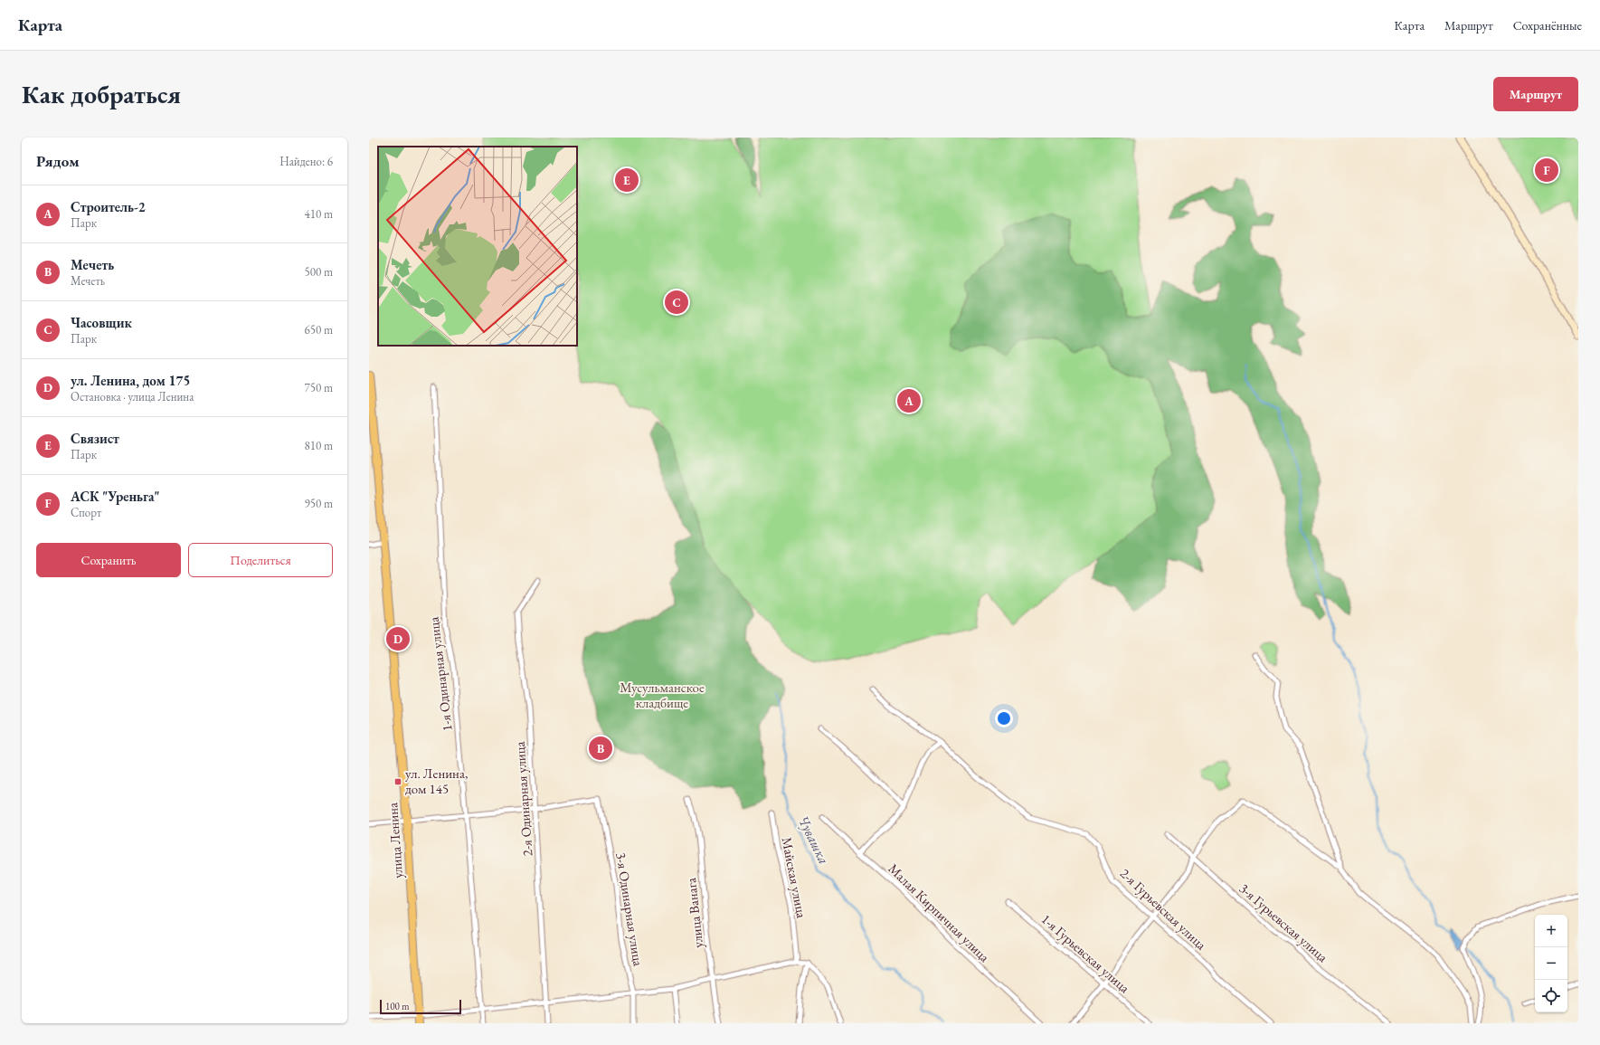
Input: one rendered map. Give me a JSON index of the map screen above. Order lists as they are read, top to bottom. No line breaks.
{"streets":{"main road":["улица Ленина"],"street":["1-я Одинарная улица","2-я Одинарная улица","Майская улица","3-я Одинарная улица","2-я Гурьевская улица","улица Ванага","Малая Кирпичная улица","3-я Гурьевская улица","1-я Гурьевская улица"]},"crossings":[["2-я Одинарная улица","3-я Одинарная улица"]],"water":["Чувашка"],"parks":["Мусульманское кладбище"],"places":{"transit":["ул. Ленина, дом 145"]},"scale_bar":"100 m","page":{"header":"Карта","nav":["Карта","Маршрут","Сохранённые"],"buttons":["Маршрут",["Сохранить","Поделиться"]],"title":"Как добраться","heading":["Рядом","Найдено: 6"],"pins":["F","E","C","A","D","B"],"list":[{"mark":"A","name":"Строитель-2","note":"Парк","value":"410 m"},{"mark":"B","name":"Мечеть","note":"Мечеть","value":"500 m"},{"mark":"C","name":"Часовщик","note":"Парк","value":"650 m"},{"mark":"D","name":"ул. Ленина, дом 175","note":"Остановка · улица Ленина","value":"750 m"},{"mark":"E","name":"Связист","note":"Парк","value":"810 m"},{"mark":"F","name":"АСК \"Уреньга\"","note":"Спорт","value":"950 m"}],"map_buttons":["+","−"],"scale":"100 m"}}
